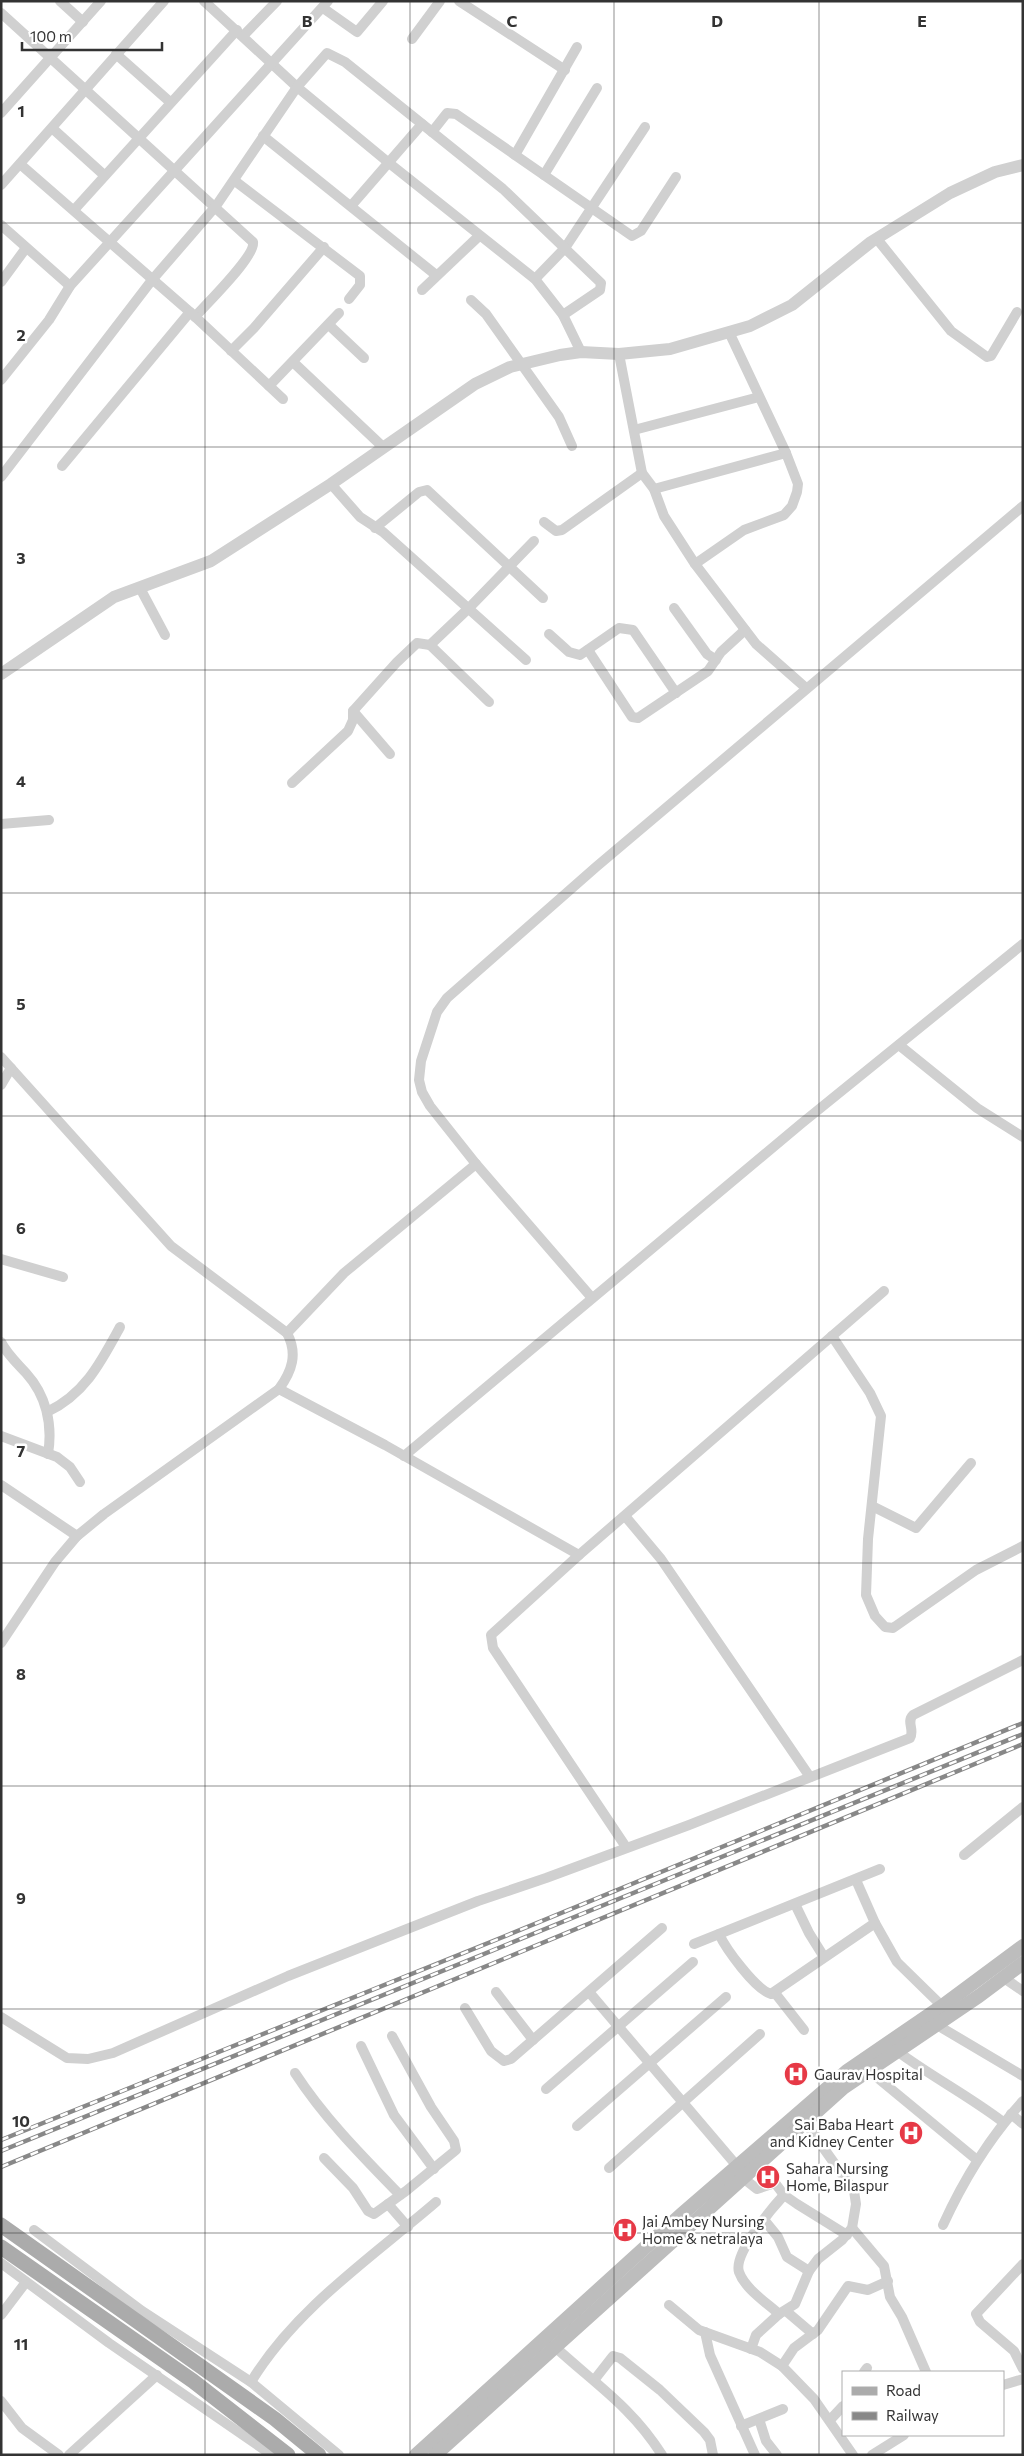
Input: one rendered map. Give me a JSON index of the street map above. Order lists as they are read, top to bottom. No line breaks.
{"places":{"hospital":["Gaurav Hospital","Sai Baba Heart and Kidney Center","Sahara Nursing Home, Bilaspur","Jai Ambey Nursing Home & netralaya"]},"legend":["Road","Railway"],"scale_bar":"100 m","grid":{"columns":["B","C","D","E"],"rows":["1","2","3","4","5","6","7","8","9","10","11"]}}
